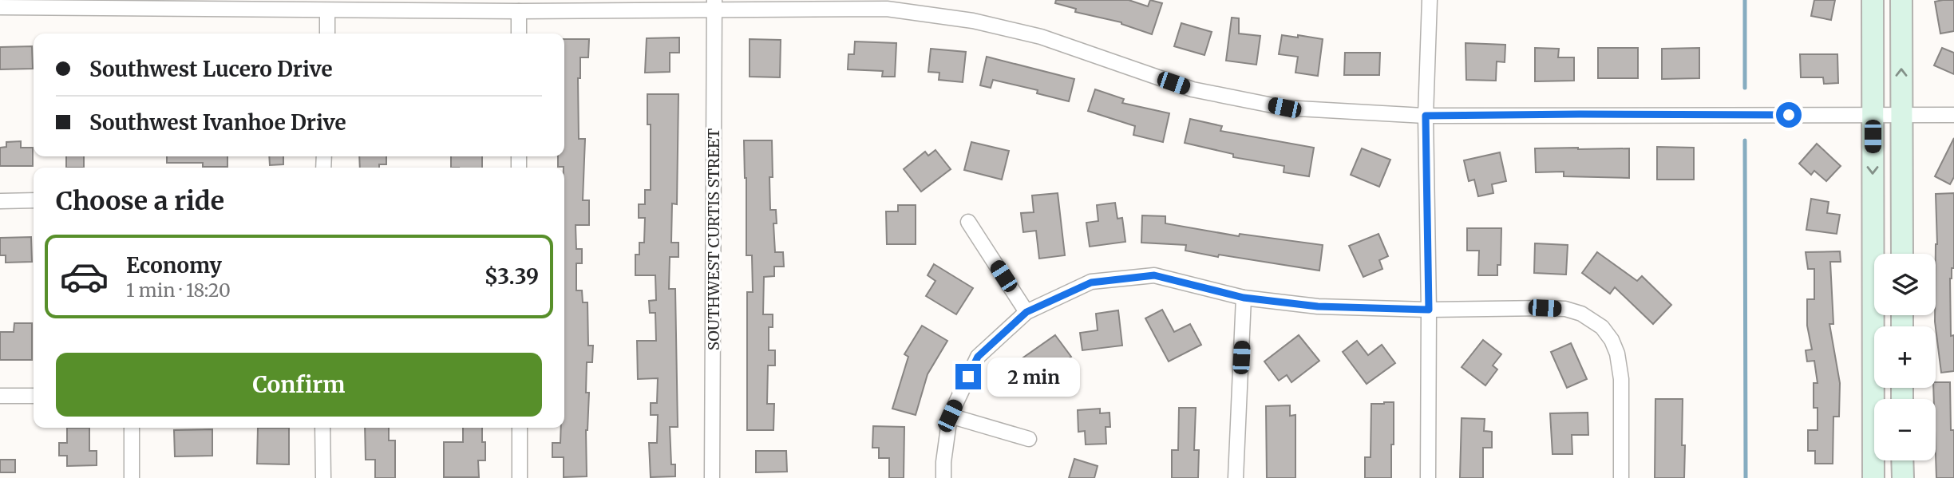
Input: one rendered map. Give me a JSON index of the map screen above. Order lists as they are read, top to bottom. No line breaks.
{"streets":{"street":["SOUTHWEST CURTIS STREET"]},"page":{"banner":["Southwest Lucero Drive","Southwest Ivanhoe Drive"],"heading":"Choose a ride","list":[{"name":"Economy","note":"1 min · 18:20","value":"$3.39"}],"map_buttons":["+","−"],"buttons":"Confirm","bubble":"2 min"}}
